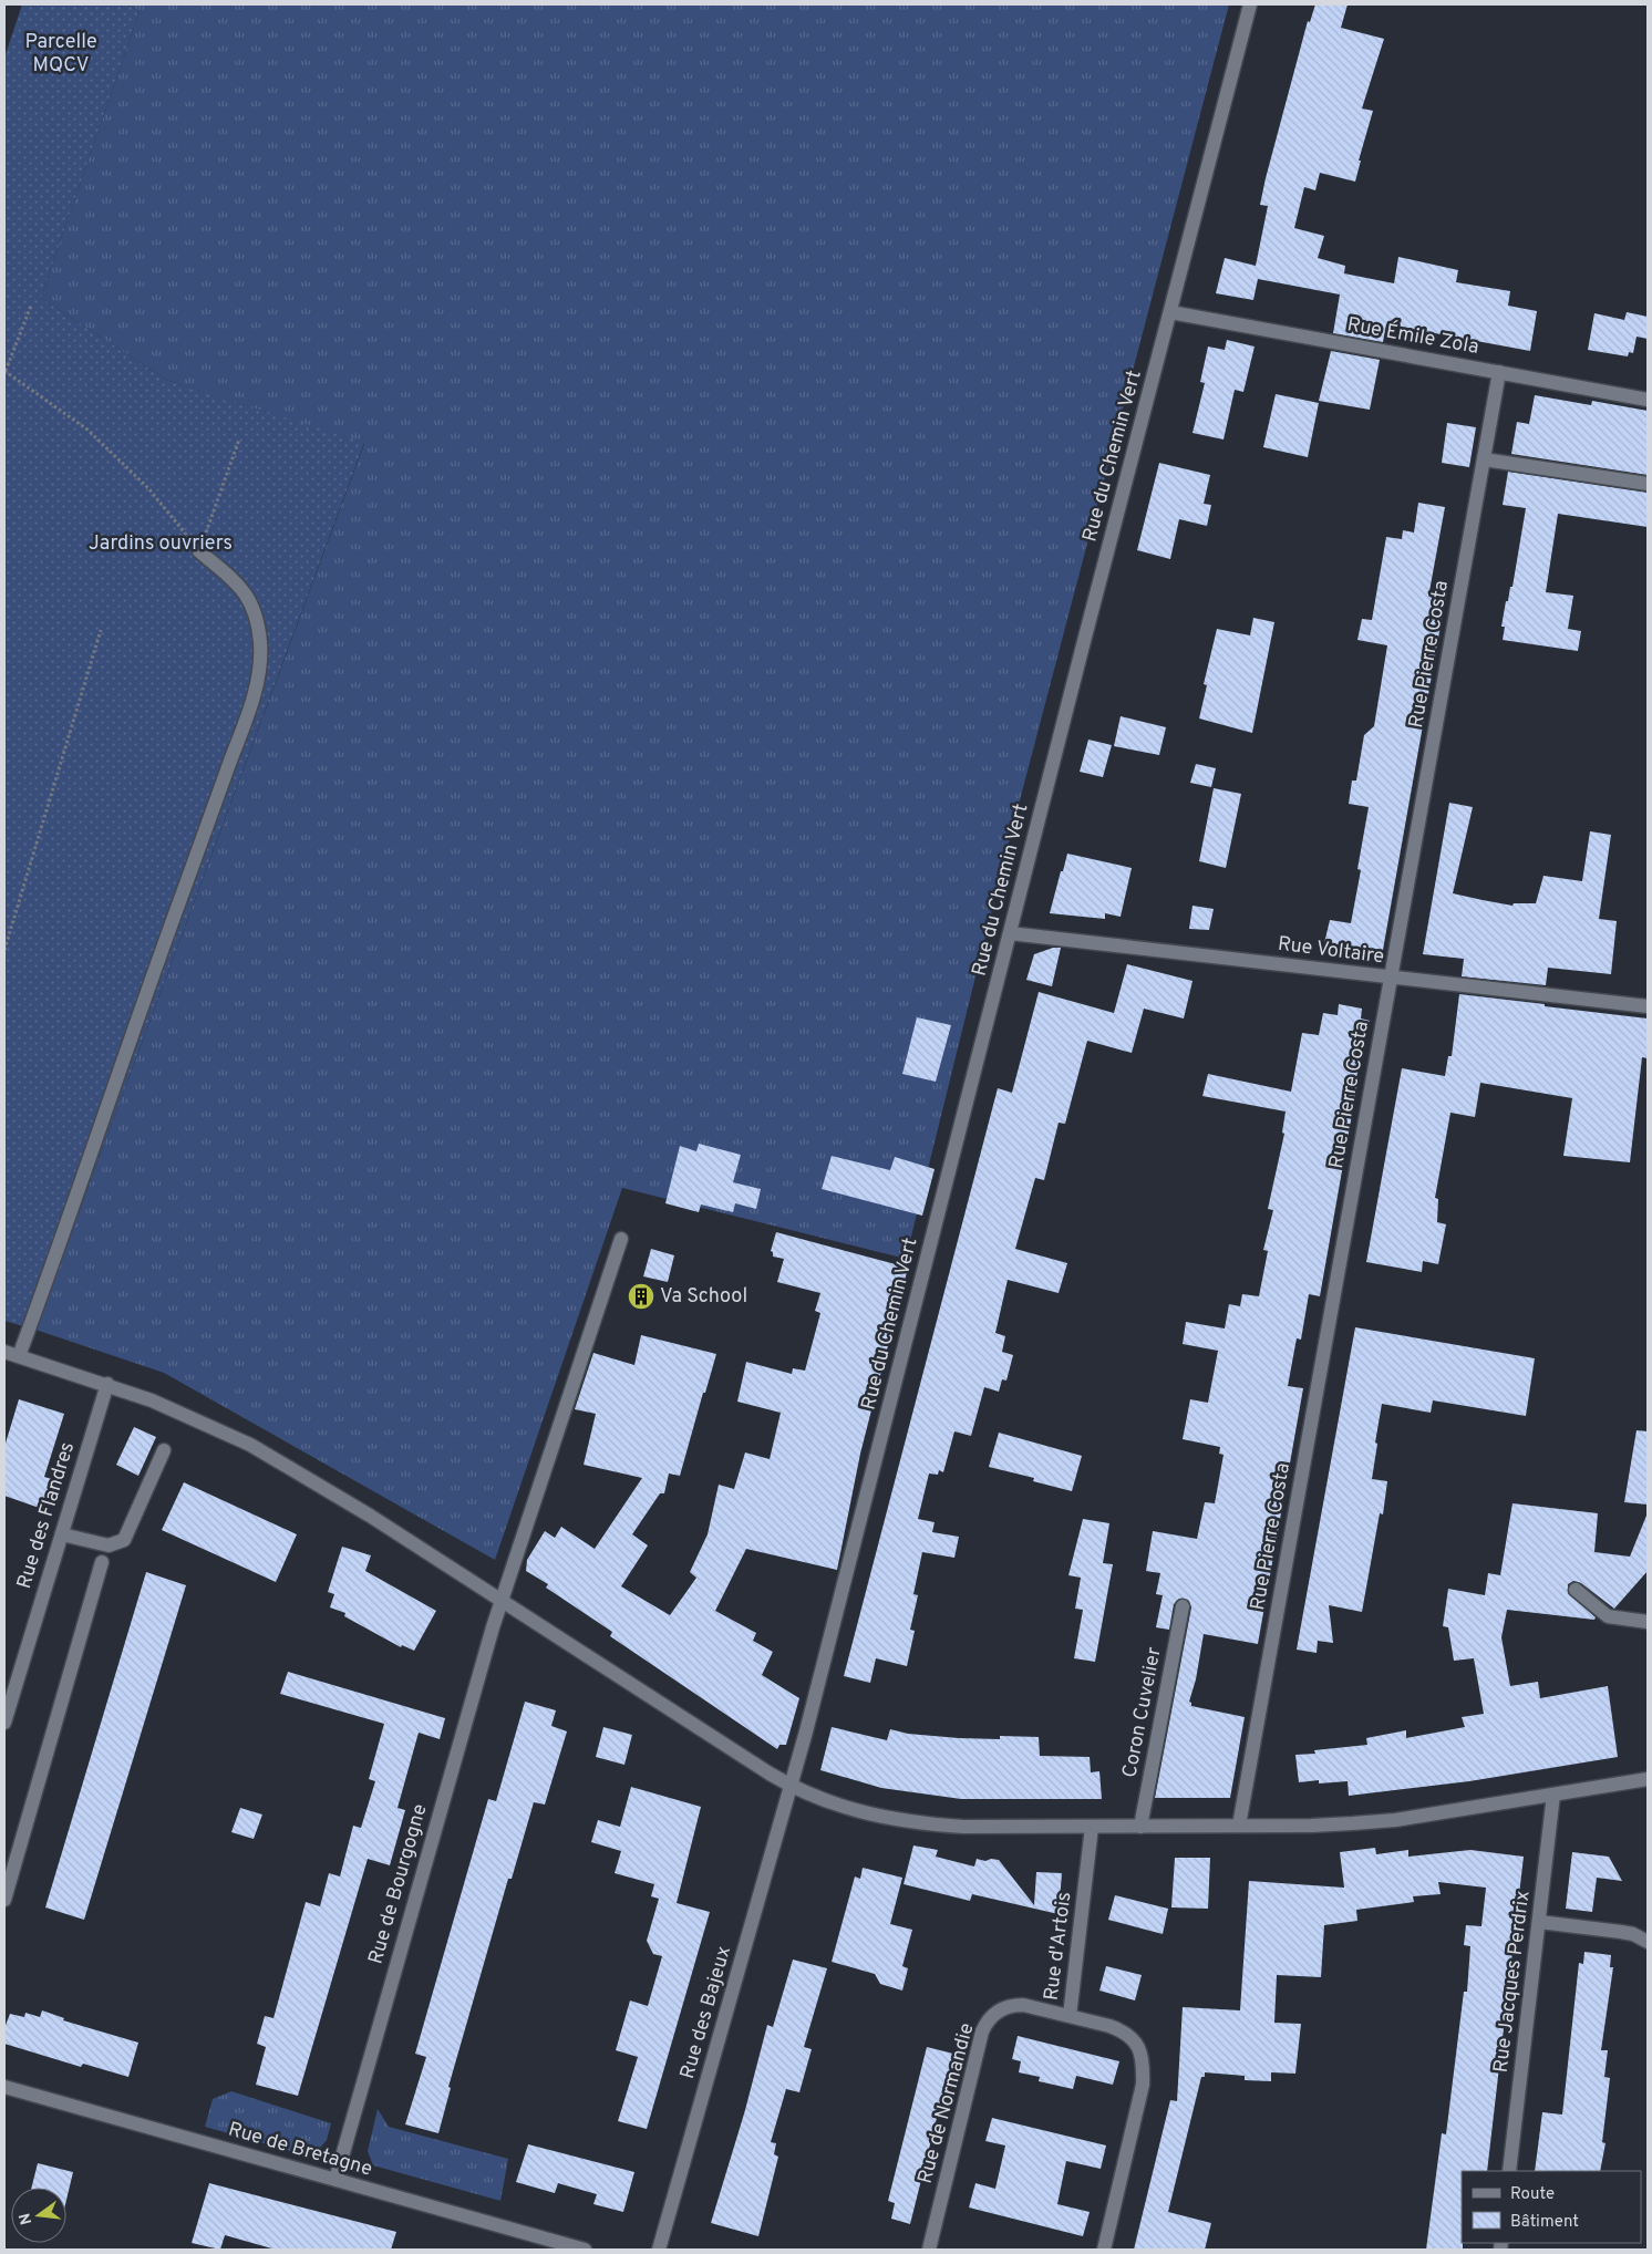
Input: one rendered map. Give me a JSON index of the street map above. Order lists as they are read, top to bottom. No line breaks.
{"streets":{"street":["Rue Émile Zola","Rue du Chemin Vert","Rue Pierre Costa","Rue Voltaire","Rue des Flandres","Coron Cuvelier","Rue de Bourgogne","Rue d'Artois","Rue Jacques Perdrix","Rue des Bajeux","Rue de Normandie","Rue de Bretagne"]},"crossings":[["Rue Émile Zola","Rue du Chemin Vert"],["Rue Émile Zola","Rue Pierre Costa"],["Rue du Chemin Vert","Rue Voltaire"],["Rue du Chemin Vert","Rue des Bajeux"],["Rue Pierre Costa","Rue Voltaire"],["Rue de Bourgogne","Rue de Bretagne"],["Rue d'Artois","Rue de Normandie"]],"parks":["Parcelle MQCV","Jardins ouvriers"],"places":{"building":["Va School"]},"legend":["Route","Bâtiment"],"north":"left"}
